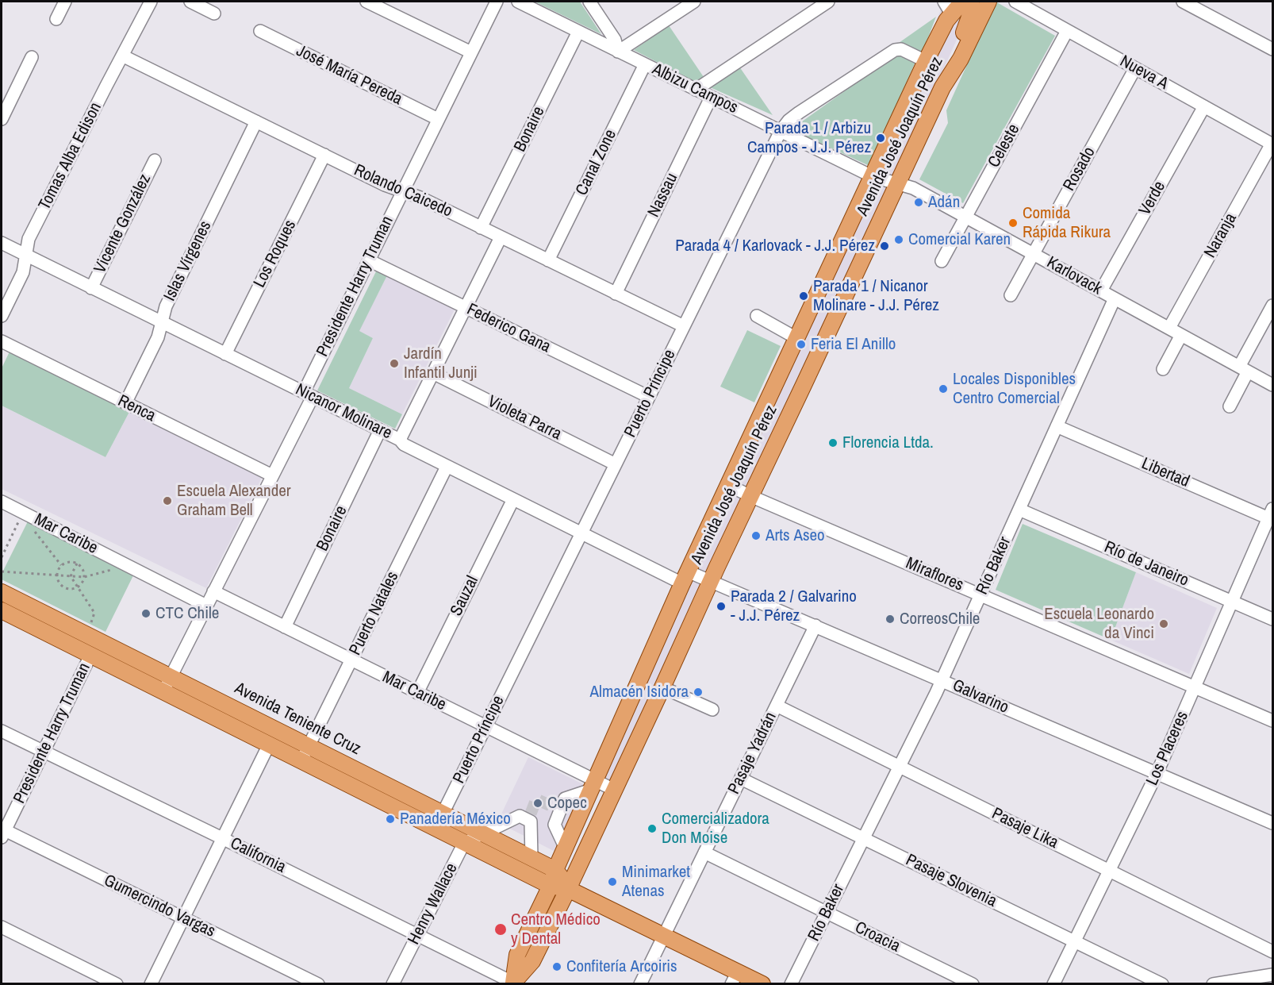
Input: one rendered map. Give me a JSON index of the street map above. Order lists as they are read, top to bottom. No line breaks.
{"streets":{"main road":["Avenida José Joaquín Pérez","Avenida Teniente Cruz"],"street":["Nueva A","José María Pereda","Albizu Campos","Bonaire","Celeste","Tomas Alba Edison","Canal Zone","Rosado","Rolando Caicedo","Nassau","Verde","Vicente González","Naranja","Los Roques","Islas Vírgenes","Karlovack","Presidente Harry Truman","Federico Gana","Puerto Príncipe","Renca","Nicanor Molinare","Violeta Parra","Libertad","Mar Caribe","Río de Janeiro","Río Baker","Miraflores","Sauzal","Puerto Natales","Galvarino","Los Placeres","Pasaje Yadrán","Pasaje Lika","California","Pasaje Slovenia","Henry Wallace","Gumercindo Vargas","Croacia"]},"crossings":[["Nueva A","Celeste"],["Nueva A","Rosado"],["Nueva A","Verde"],["Nueva A","Naranja"],["José María Pereda","Presidente Harry Truman"],["Albizu Campos","Bonaire"],["Albizu Campos","Avenida José Joaquín Pérez"],["Albizu Campos","Canal Zone"],["Albizu Campos","Nassau"],["Albizu Campos","Karlovack"],["Albizu Campos","Puerto Príncipe"],["Bonaire","Rolando Caicedo"],["Bonaire","Nicanor Molinare"],["Bonaire","Mar Caribe"],["Avenida José Joaquín Pérez","Karlovack"],["Avenida José Joaquín Pérez","Puerto Príncipe"],["Avenida José Joaquín Pérez","Nicanor Molinare"],["Avenida José Joaquín Pérez","Mar Caribe"],["Avenida José Joaquín Pérez","Miraflores"],["Avenida José Joaquín Pérez","Galvarino"],["Avenida José Joaquín Pérez","Avenida Teniente Cruz"],["Avenida José Joaquín Pérez","California"],["Celeste","Karlovack"],["Tomas Alba Edison","Rolando Caicedo"],["Tomas Alba Edison","Nicanor Molinare"],["Canal Zone","Rolando Caicedo"],["Rosado","Karlovack"],["Rolando Caicedo","Nassau"],["Rolando Caicedo","Los Roques"],["Rolando Caicedo","Islas Vírgenes"],["Rolando Caicedo","Presidente Harry Truman"],["Rolando Caicedo","Puerto Príncipe"],["Verde","Karlovack"],["Vicente González","Nicanor Molinare"],["Naranja","Karlovack"],["Los Roques","Nicanor Molinare"],["Islas Vírgenes","Renca"],["Islas Vírgenes","Nicanor Molinare"],["Karlovack","Río Baker"],["Presidente Harry Truman","Federico Gana"],["Presidente Harry Truman","Renca"],["Presidente Harry Truman","Nicanor Molinare"],["Presidente Harry Truman","Mar Caribe"],["Presidente Harry Truman","Avenida Teniente Cruz"],["Presidente Harry Truman","California"],["Presidente Harry Truman","Gumercindo Vargas"],["Federico Gana","Puerto Príncipe"],["Puerto Príncipe","Nicanor Molinare"],["Puerto Príncipe","Violeta Parra"],["Puerto Príncipe","Mar Caribe"],["Puerto Príncipe","Avenida Teniente Cruz"],["Nicanor Molinare","Sauzal"],["Nicanor Molinare","Puerto Natales"],["Nicanor Molinare","Galvarino"],["Libertad","Río Baker"],["Libertad","Los Placeres"],["Mar Caribe","Sauzal"],["Mar Caribe","Puerto Natales"],["Río de Janeiro","Río Baker"],["Río de Janeiro","Los Placeres"],["Río Baker","Miraflores"],["Río Baker","Galvarino"],["Río Baker","Pasaje Lika"],["Río Baker","Pasaje Slovenia"],["Río Baker","Croacia"],["Miraflores","Los Placeres"],["Puerto Natales","Avenida Teniente Cruz"],["Galvarino","Los Placeres"],["Galvarino","Pasaje Yadrán"],["Avenida Teniente Cruz","Henry Wallace"],["Los Placeres","Pasaje Lika"],["Los Placeres","Pasaje Slovenia"],["Pasaje Yadrán","Pasaje Lika"],["Pasaje Yadrán","Pasaje Slovenia"],["Pasaje Yadrán","Croacia"],["California","Henry Wallace"]],"places":["Parada 1 / Arbizu Campos - J.J. Pérez","Adán","Comida Rápida Rikura","Comercial Karen","Parada 4 / Karlovack - J.J. Pérez","Parada 1 / Nicanor Molinare - J.J. Pérez","Feria El Anillo","Jardín Infantil Junji","Locales Disponibles Centro Comercial","Florencia Ltda.","Escuela Alexander Graham Bell","Arts Aseo","Parada 2 / Galvarino - J.J. Pérez","CTC Chile","CorreosChile","Escuela Leonardo da Vinci","Almacén Isidora","Copec","Panadería México","Comercializadora Don Moise","Minimarket Atenas","Centro Médico y Dental","Confitería Arcoiris"]}
